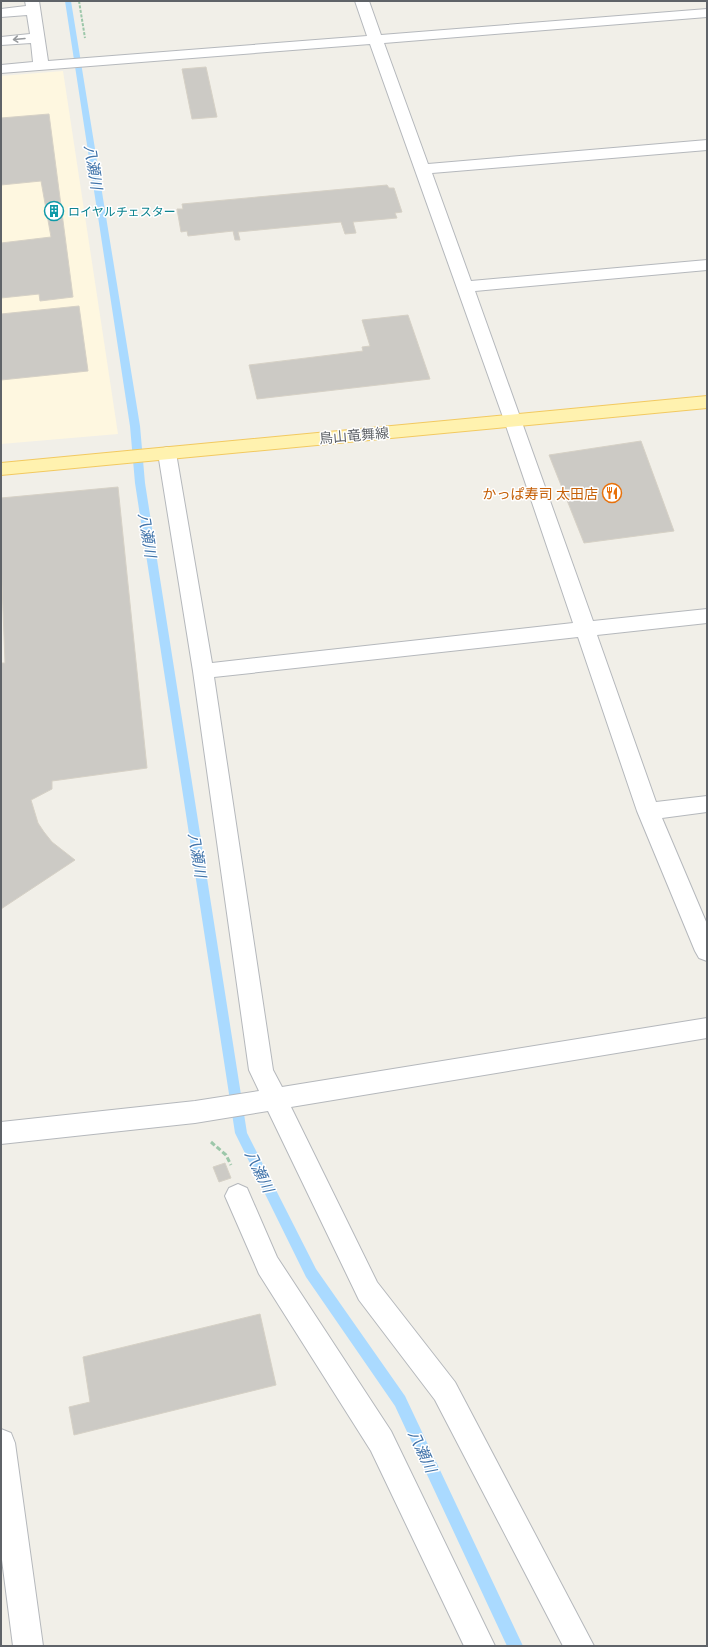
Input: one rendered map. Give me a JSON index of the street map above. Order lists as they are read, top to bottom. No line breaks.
{"streets":{"main road":["鳥山竜舞線"]},"water":["八瀬川"],"places":{"building":["ロイヤルチェスター"],"restaurant":["かっぱ寿司 太田店"]}}
